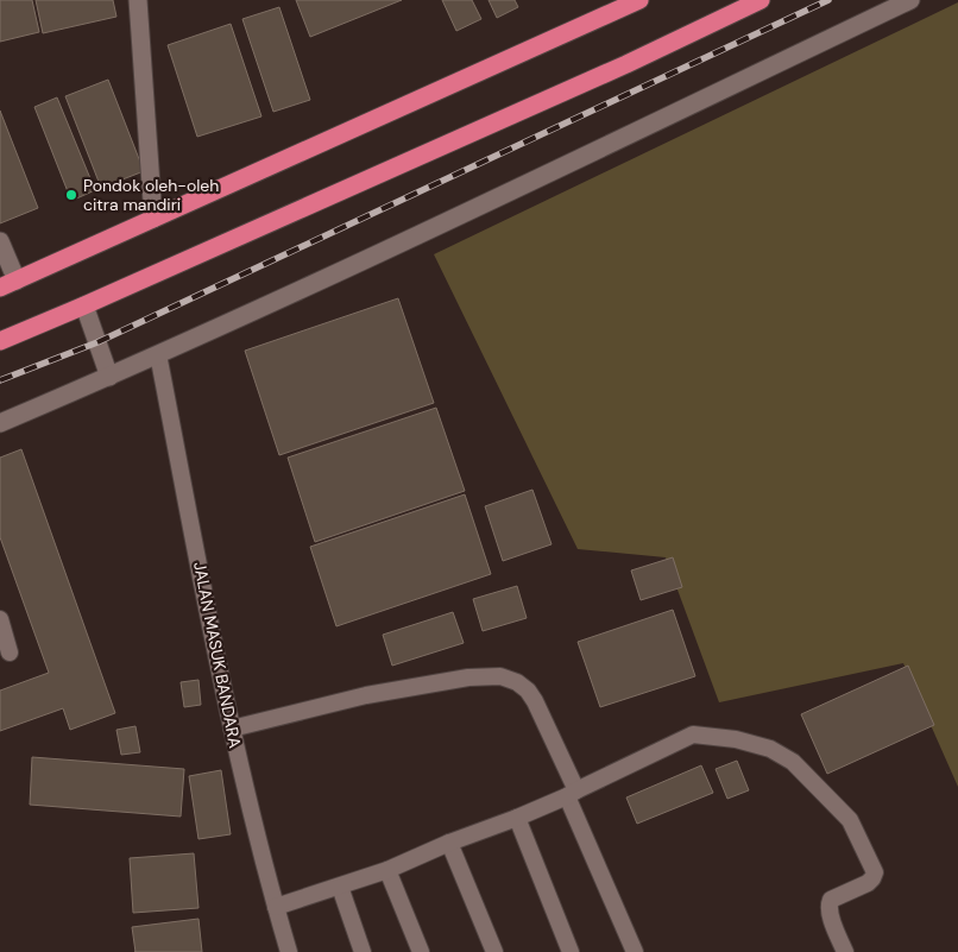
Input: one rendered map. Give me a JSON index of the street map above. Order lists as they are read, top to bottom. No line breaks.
{"streets":{"lane":["JALAN MASUK BANDARA"]},"places":["Pondok oleh-oleh citra mandiri"]}
